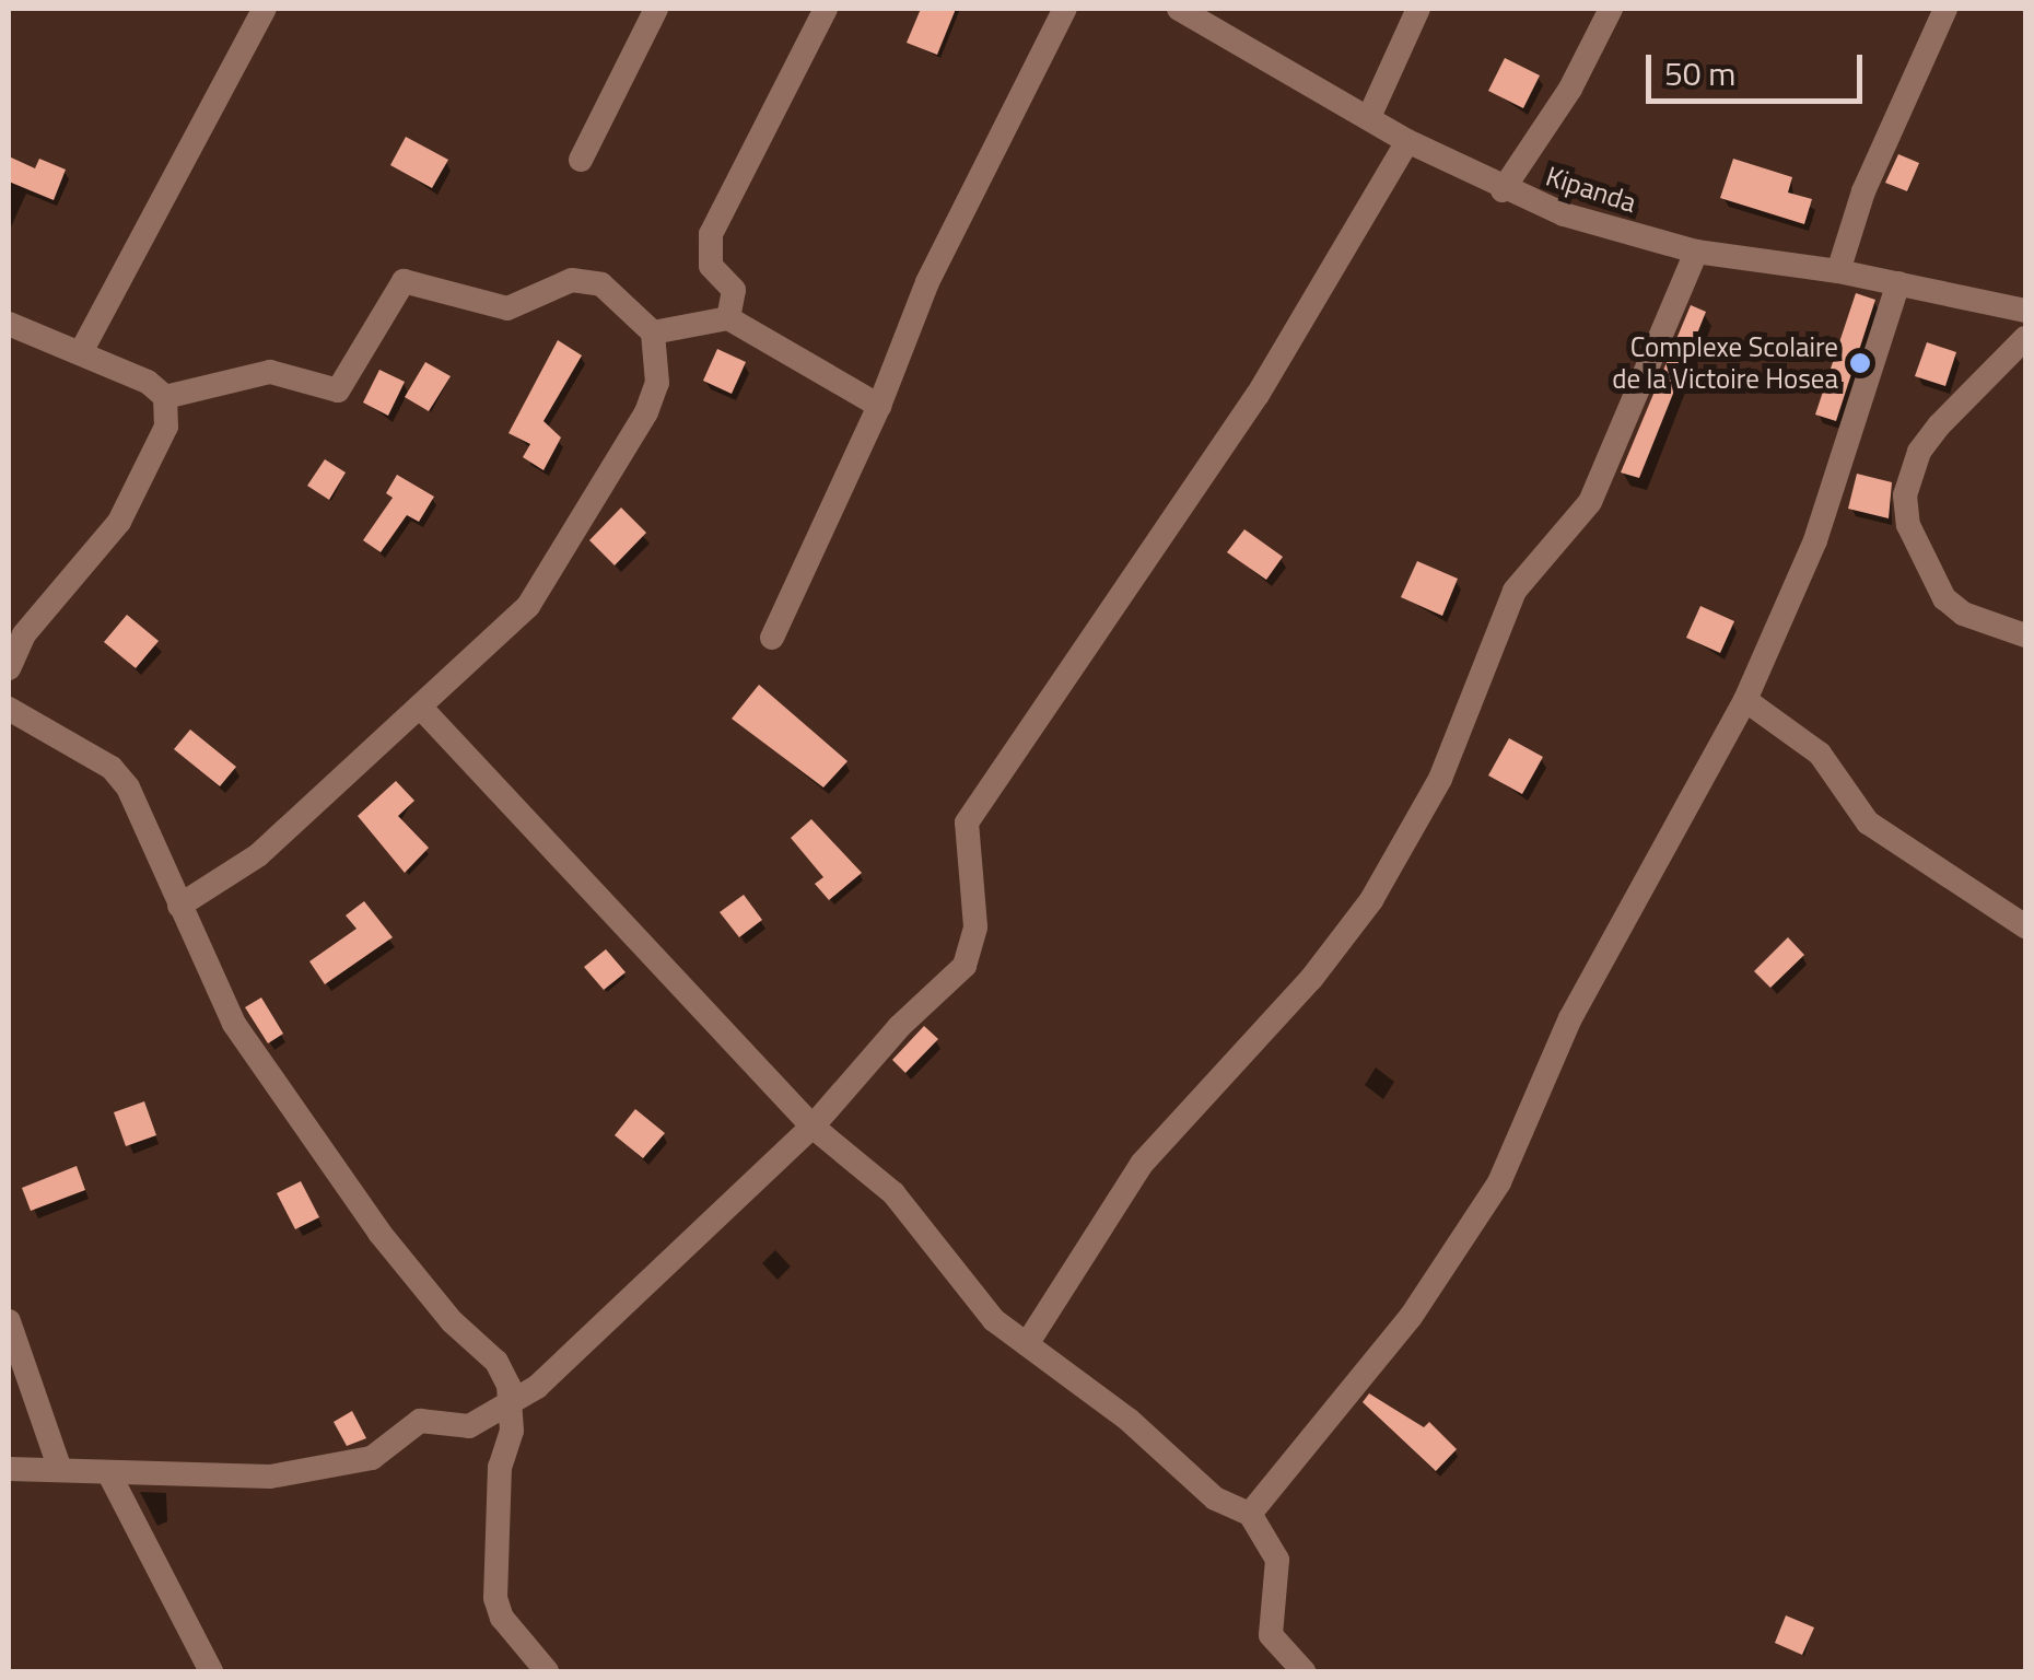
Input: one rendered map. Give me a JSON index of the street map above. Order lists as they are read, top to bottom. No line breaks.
{"streets":{"street":["Kipanda"]},"places":["Complexe Scolaire de la Victoire Hosea"],"scale_bar":"50 m"}
